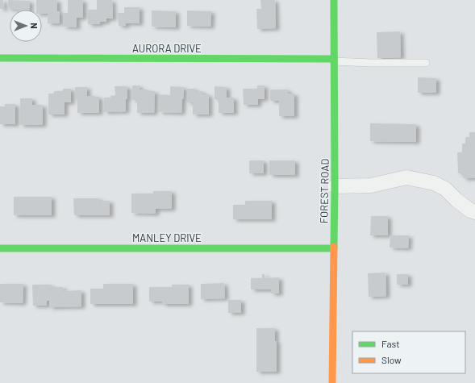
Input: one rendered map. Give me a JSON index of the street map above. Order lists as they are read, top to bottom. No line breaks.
{"streets":{"street":["AURORA DRIVE","FOREST ROAD","MANLEY DRIVE"]},"crossings":[["AURORA DRIVE","FOREST ROAD"],["FOREST ROAD","MANLEY DRIVE"]],"legend":["Fast","Slow"],"north":"right"}
